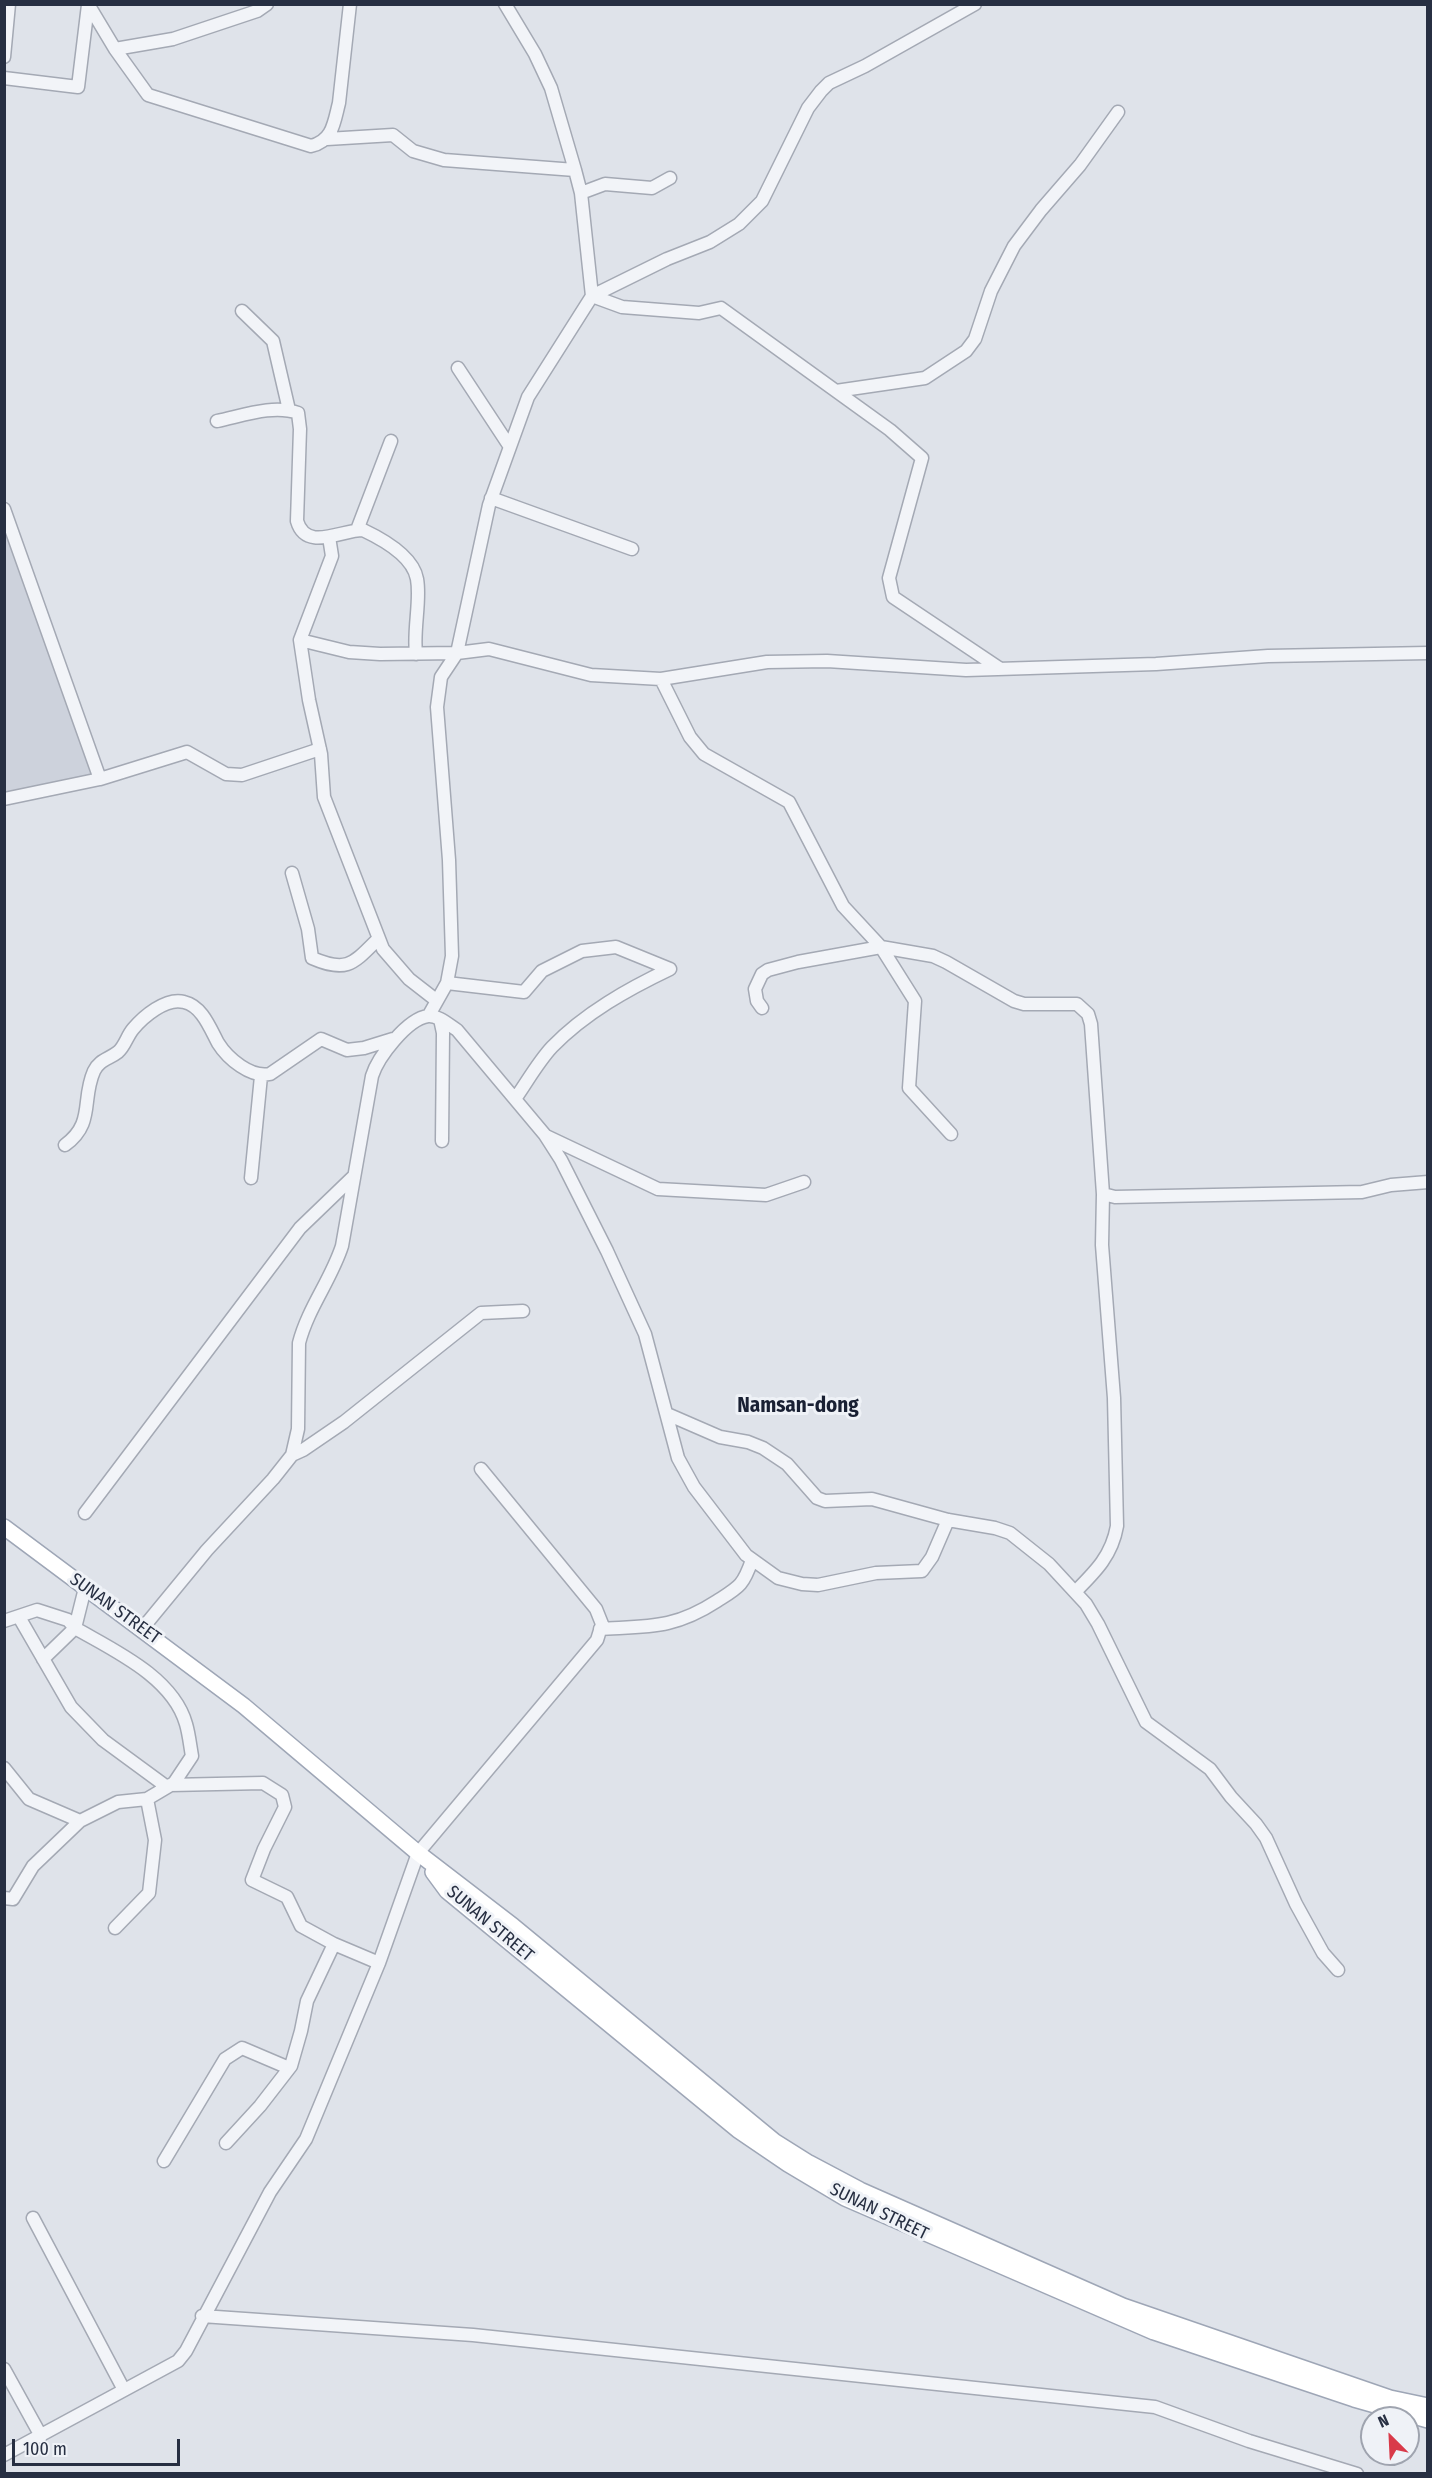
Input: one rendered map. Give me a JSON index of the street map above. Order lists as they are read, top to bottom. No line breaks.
{"streets":{"main road":["SUNAN STREET"]},"districts":["Namsan-dong"],"scale_bar":"100 m","north":"top left"}
